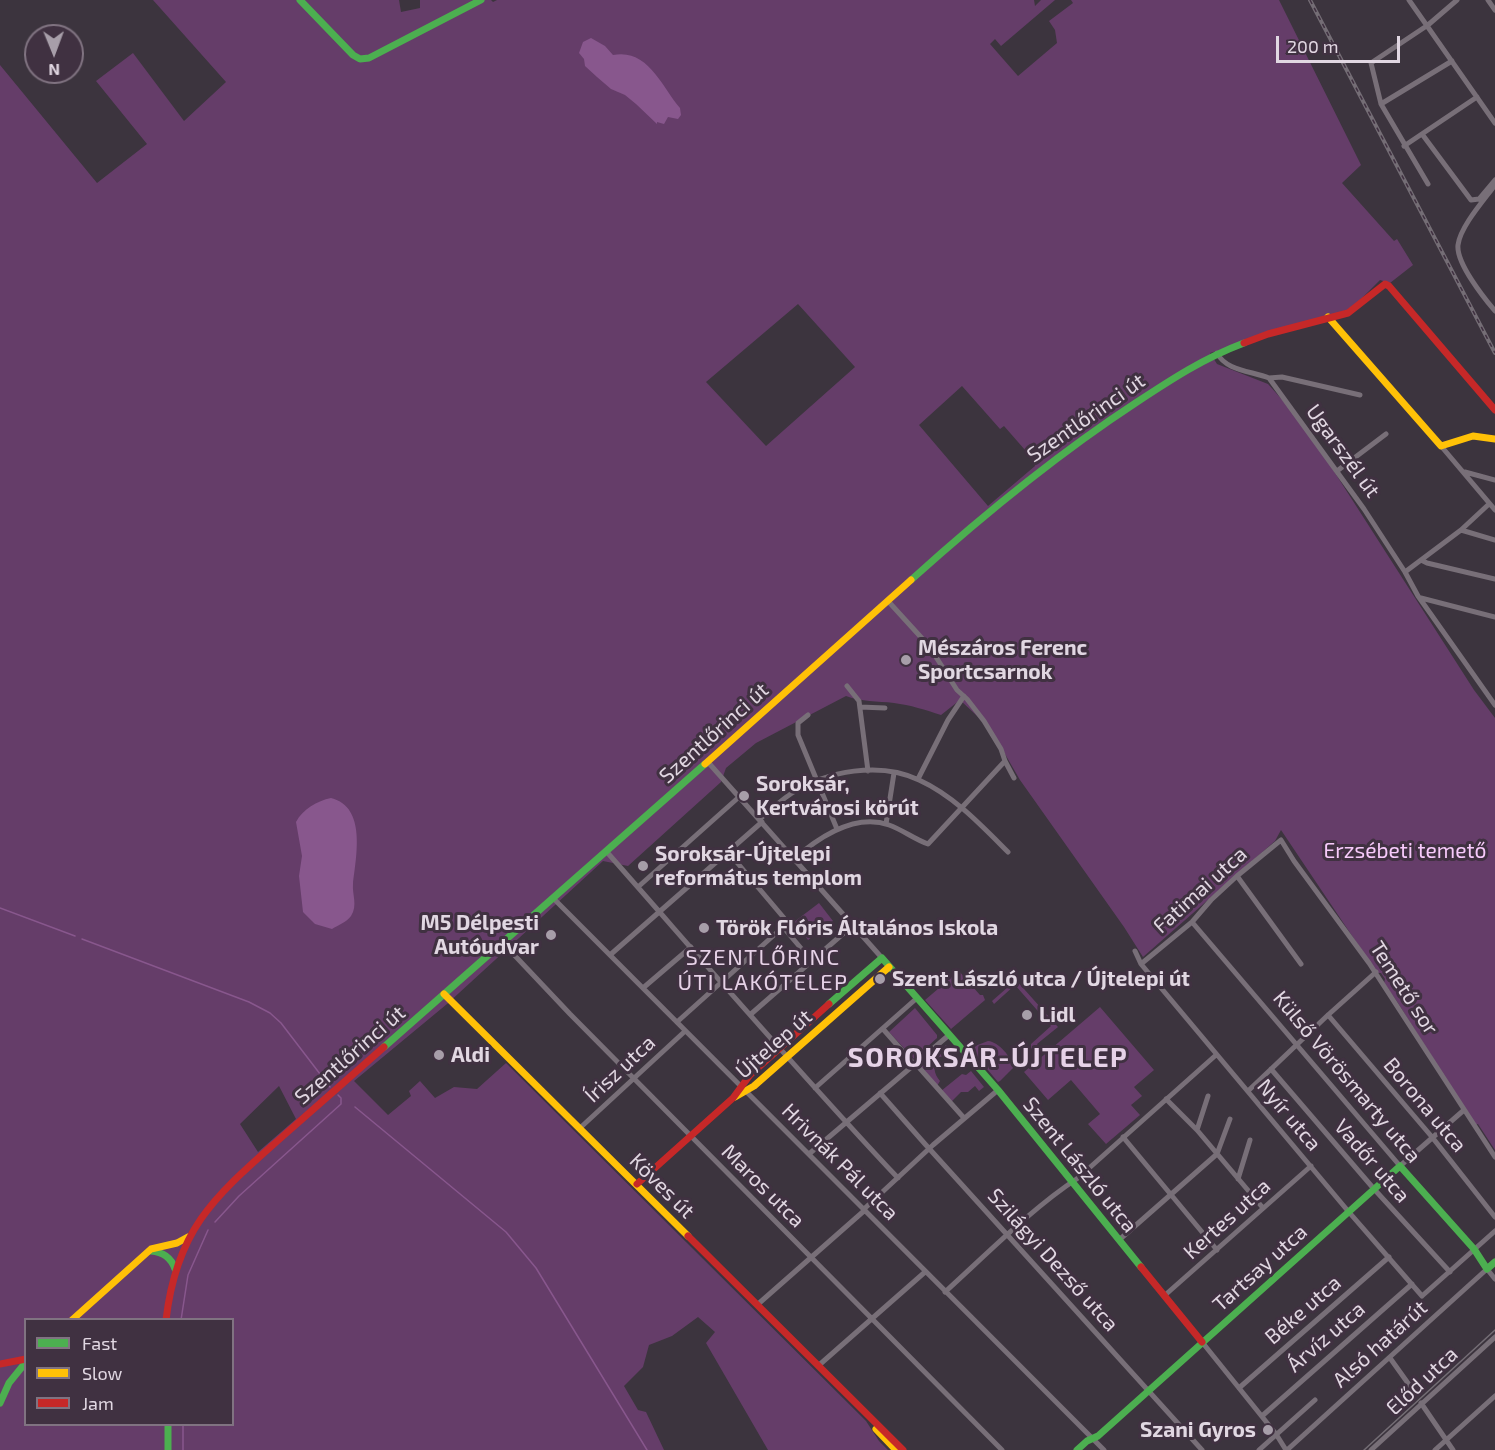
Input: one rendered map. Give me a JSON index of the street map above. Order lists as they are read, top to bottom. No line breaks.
{"streets":{"main road":["Szentlőrinci út","Újtelep út","Külső Vörösmarty utca","Szent László utca","Köves út","Tartsay utca","Alsó határút"],"street":["Ugarszél út","Fatimai utca","Temető sor","Írisz utca","Borona utca","Nyír utca","Vadőr utca","Hrivnák Pál utca","Maros utca","Kertes utca","Szilágyi Dezső utca","Béke utca","Árvíz utca","Előd utca"]},"crossings":[["Szentlőrinci út","Hrivnák Pál utca"],["Szentlőrinci út","Szent László utca"],["Szentlőrinci út","Köves út"],["Szentlőrinci út","Maros utca"],["Fatimai utca","Temető sor"],["Fatimai utca","Külső Vörösmarty utca"],["Fatimai utca","Nyír utca"],["Temető sor","Tartsay utca"],["Újtelep út","Hrivnák Pál utca"],["Újtelep út","Szent László utca"],["Újtelep út","Köves út"],["Újtelep út","Maros utca"],["Írisz utca","Köves út"],["Írisz utca","Maros utca"],["Külső Vörösmarty utca","Tartsay utca"],["Külső Vörösmarty utca","Alsó határút"],["Borona utca","Tartsay utca"],["Nyír utca","Kertes utca"],["Nyír utca","Tartsay utca"],["Nyír utca","Béke utca"],["Nyír utca","Árvíz utca"],["Nyír utca","Alsó határút"],["Vadőr utca","Tartsay utca"],["Vadőr utca","Alsó határút"],["Hrivnák Pál utca","Tartsay utca"],["Szent László utca","Kertes utca"],["Szent László utca","Tartsay utca"],["Szent László utca","Béke utca"],["Szent László utca","Árvíz utca"],["Szent László utca","Alsó határút"],["Szilágyi Dezső utca","Tartsay utca"]],"districts":["SZENTLŐRINC ÚTI LAKÓTELEP","SOROKSÁR-ÚJTELEP"],"parks":["Erzsébeti temető"],"places":["Mészáros Ferenc Sportcsarnok","Soroksár, Kertvárosi körút","Soroksár-Újtelepi református templom","Török Flóris Általános Iskola","M5 Délpesti Autóudvar","Szent László utca / Újtelepi út","Lidl","Aldi","Szani Gyros"],"legend":["Fast","Slow","Jam"],"scale_bar":"200 m","north":"bottom"}
